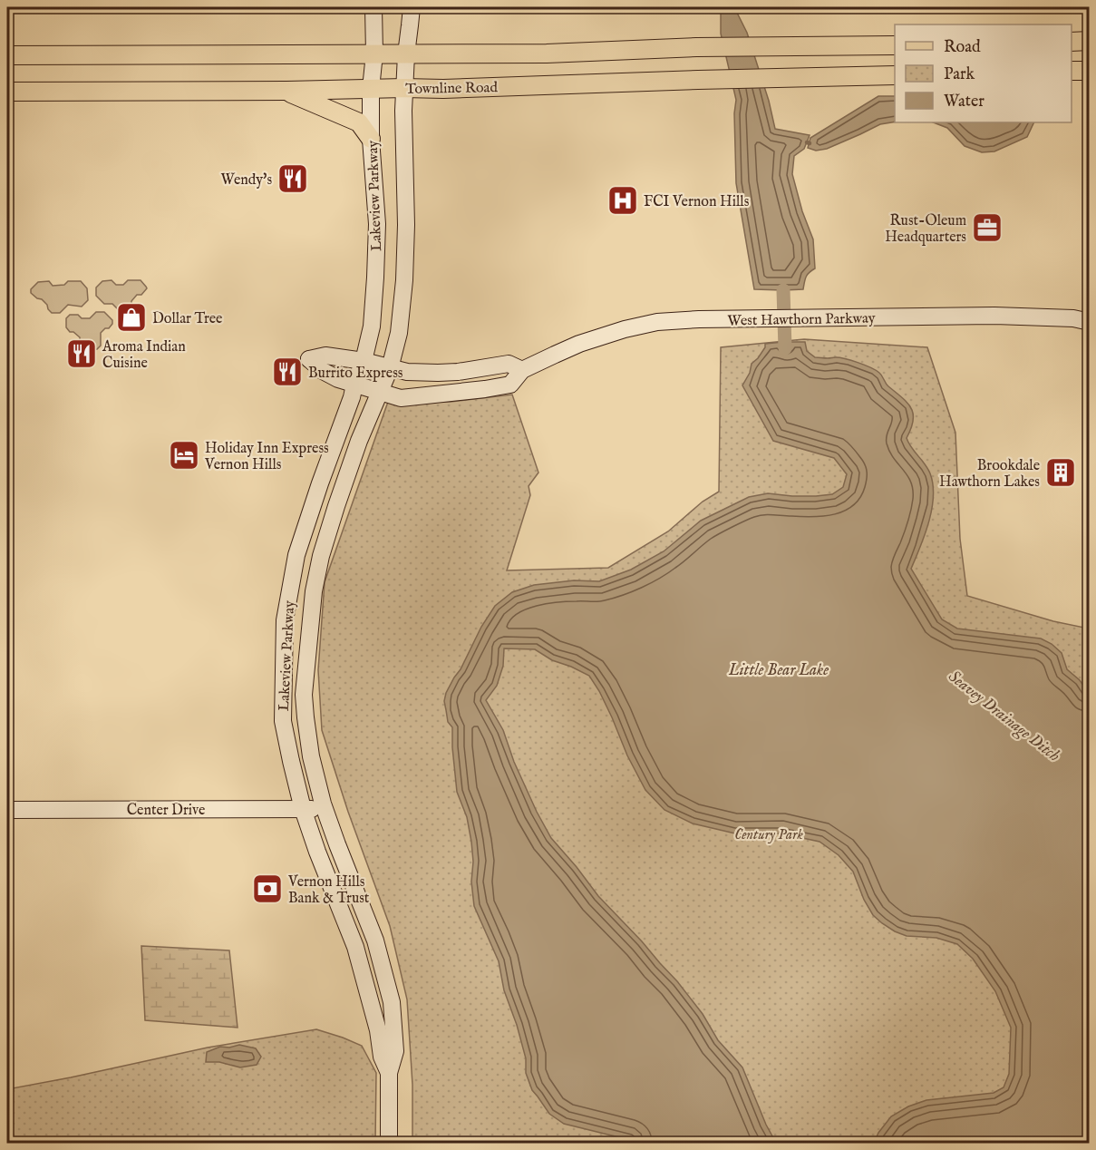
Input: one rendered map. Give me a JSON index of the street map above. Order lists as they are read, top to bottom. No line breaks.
{"streets":{"main road":["Townline Road"],"street":["Lakeview Parkway","West Hawthorn Parkway","Center Drive"]},"crossings":[["Townline Road","Lakeview Parkway"],["Lakeview Parkway","West Hawthorn Parkway"],["Lakeview Parkway","Center Drive"]],"water":["Little Bear Lake","Seavey Drainage Ditch"],"parks":["Century Park"],"places":{"restaurant":["Wendy's","Aroma Indian Cuisine","Burrito Express"],"hospital":["FCI Vernon Hills"],"office":["Rust-Oleum Headquarters"],"shop":["Dollar Tree"],"hotel":["Holiday Inn Express Vernon Hills"],"building":["Brookdale Hawthorn Lakes"],"bank":["Vernon Hills Bank & Trust"]},"legend":["Road","Park","Water"]}
